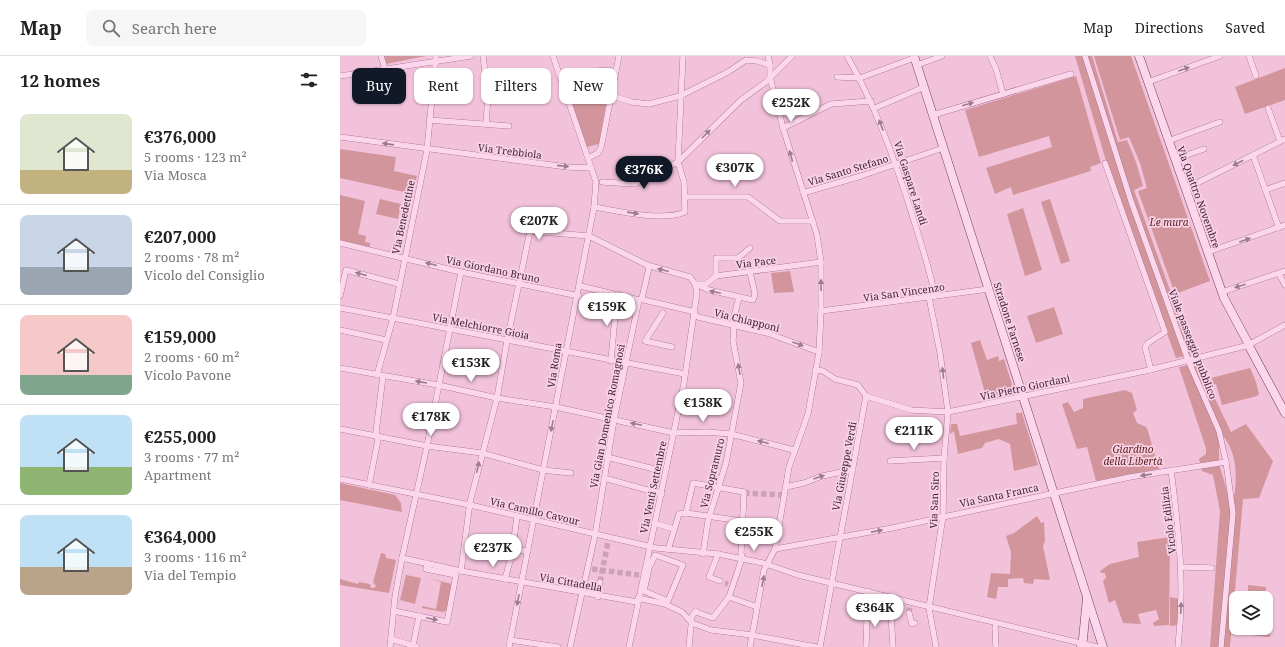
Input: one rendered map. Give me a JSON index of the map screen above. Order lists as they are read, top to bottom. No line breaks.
{"streets":{"street":["Via Trebbiola","Via Santo Stefano","Via Gaspare Landi","Via Quattro Novembre","Via Benedettine","Via Pace","Via Giordano Bruno","Via San Vincenzo","Via Chiapponi","Stradone Farnese","Via Melchiorre Gioia","Viale passeggio pubblico","Via Roma","Via Pietro Giordani","Via Gian Domenico Romagnosi","Via Giuseppe Verdi","Via Sopramuro","Via Venti Settembre","Via Santa Franca","Via San Siro","Via Camillo Cavour","Vicolo Edilizia","Via Cittadella"]},"crossings":[["Via Trebbiola","Via Benedettine"],["Via Trebbiola","Via Roma"],["Via Santo Stefano","Via Gaspare Landi"],["Via Santo Stefano","Stradone Farnese"],["Via Gaspare Landi","Via San Vincenzo"],["Via Gaspare Landi","Via San Siro"],["Via Quattro Novembre","Via Pietro Giordani"],["Via Benedettine","Via Giordano Bruno"],["Via Benedettine","Via Melchiorre Gioia"],["Via Benedettine","Via Camillo Cavour"],["Via Pace","Via Venti Settembre"],["Via Giordano Bruno","Via Roma"],["Via San Vincenzo","Stradone Farnese"],["Via San Vincenzo","Via San Siro"],["Via Chiapponi","Via Roma"],["Via Chiapponi","Via Gian Domenico Romagnosi"],["Via Chiapponi","Via Sopramuro"],["Via Chiapponi","Via Venti Settembre"],["Stradone Farnese","Via Pietro Giordani"],["Stradone Farnese","Via Santa Franca"],["Stradone Farnese","Via Camillo Cavour"],["Via Melchiorre Gioia","Via Roma"],["Via Melchiorre Gioia","Via Gian Domenico Romagnosi"],["Via Melchiorre Gioia","Via Venti Settembre"],["Viale passeggio pubblico","Via Pietro Giordani"],["Viale passeggio pubblico","Via Santa Franca"],["Via Roma","Via Camillo Cavour"],["Via Roma","Via Cittadella"],["Via Pietro Giordani","Via Giuseppe Verdi"],["Via Pietro Giordani","Via San Siro"],["Via Gian Domenico Romagnosi","Via Camillo Cavour"],["Via Gian Domenico Romagnosi","Via Cittadella"],["Via Giuseppe Verdi","Via Santa Franca"],["Via Giuseppe Verdi","Via Camillo Cavour"],["Via Sopramuro","Via Camillo Cavour"],["Via Venti Settembre","Via Camillo Cavour"],["Via Venti Settembre","Via Cittadella"],["Via Santa Franca","Via San Siro"],["Via Santa Franca","Vicolo Edilizia"],["Via San Siro","Via Camillo Cavour"]],"one_way":["Via Chiapponi","Via Sopramuro","Vicolo Edilizia"],"parks":["Le mura","Giardino della Libertà"],"page":{"header":"Map","search":"Search here","nav":["Map","Directions","Saved"],"heading":"12 homes","chip":["Buy","Rent","Filters","New"],"price":["€252K","€307K","€376K","€207K","€159K","€153K","€158K","€178K","€211K","€255K","€237K","€364K"],"list":[{"name":"€376,000","note":"5 rooms · 123 m² · Via Mosca"},{"name":"€207,000","note":"2 rooms · 78 m² · Vicolo del Consiglio"},{"name":"€159,000","note":"2 rooms · 60 m² · Vicolo Pavone"},{"name":"€255,000","note":"3 rooms · 77 m² · Apartment"},{"name":"€364,000","note":"3 rooms · 116 m² · Via del Tempio"}]}}
